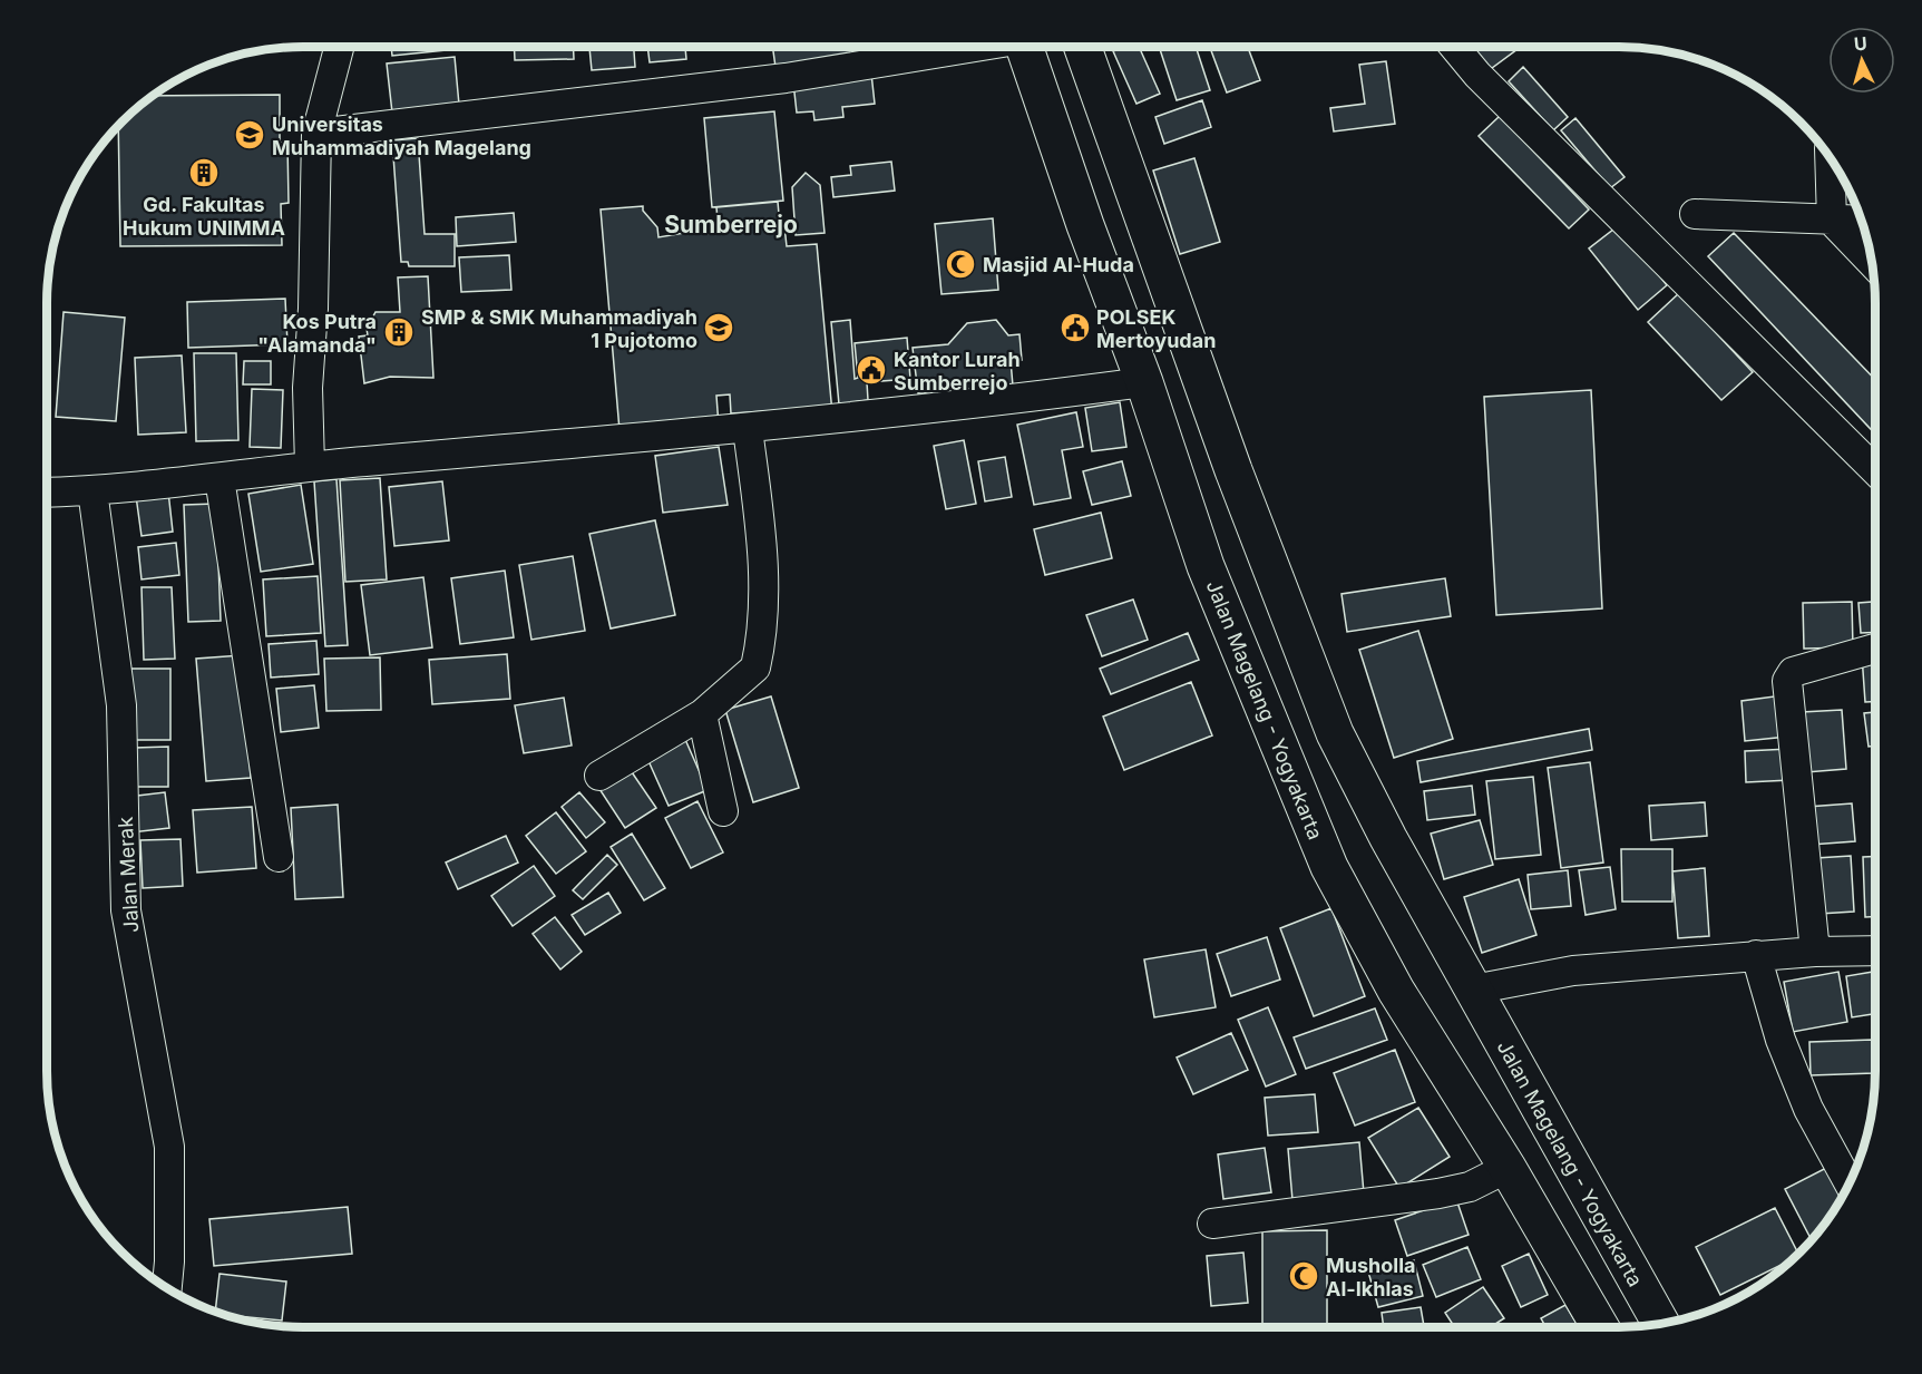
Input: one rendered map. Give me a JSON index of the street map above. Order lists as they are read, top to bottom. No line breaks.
{"streets":{"highway":["Jalan Magelang - Yogyakarta"],"street":["Jalan Merak"]},"districts":["Sumberrejo"],"places":{"school or university":["Universitas Muhammadiyah Magelang","SMP & SMK Muhammadiyah 1 Pujotomo"],"building":["Gd. Fakultas Hukum UNIMMA","Kos Putra \"Alamanda\""],"mosque":["Masjid Al-Huda","Musholla Al-Ikhlas"],"public building":["POLSEK Mertoyudan","Kantor Lurah Sumberrejo"]},"north":"top"}
